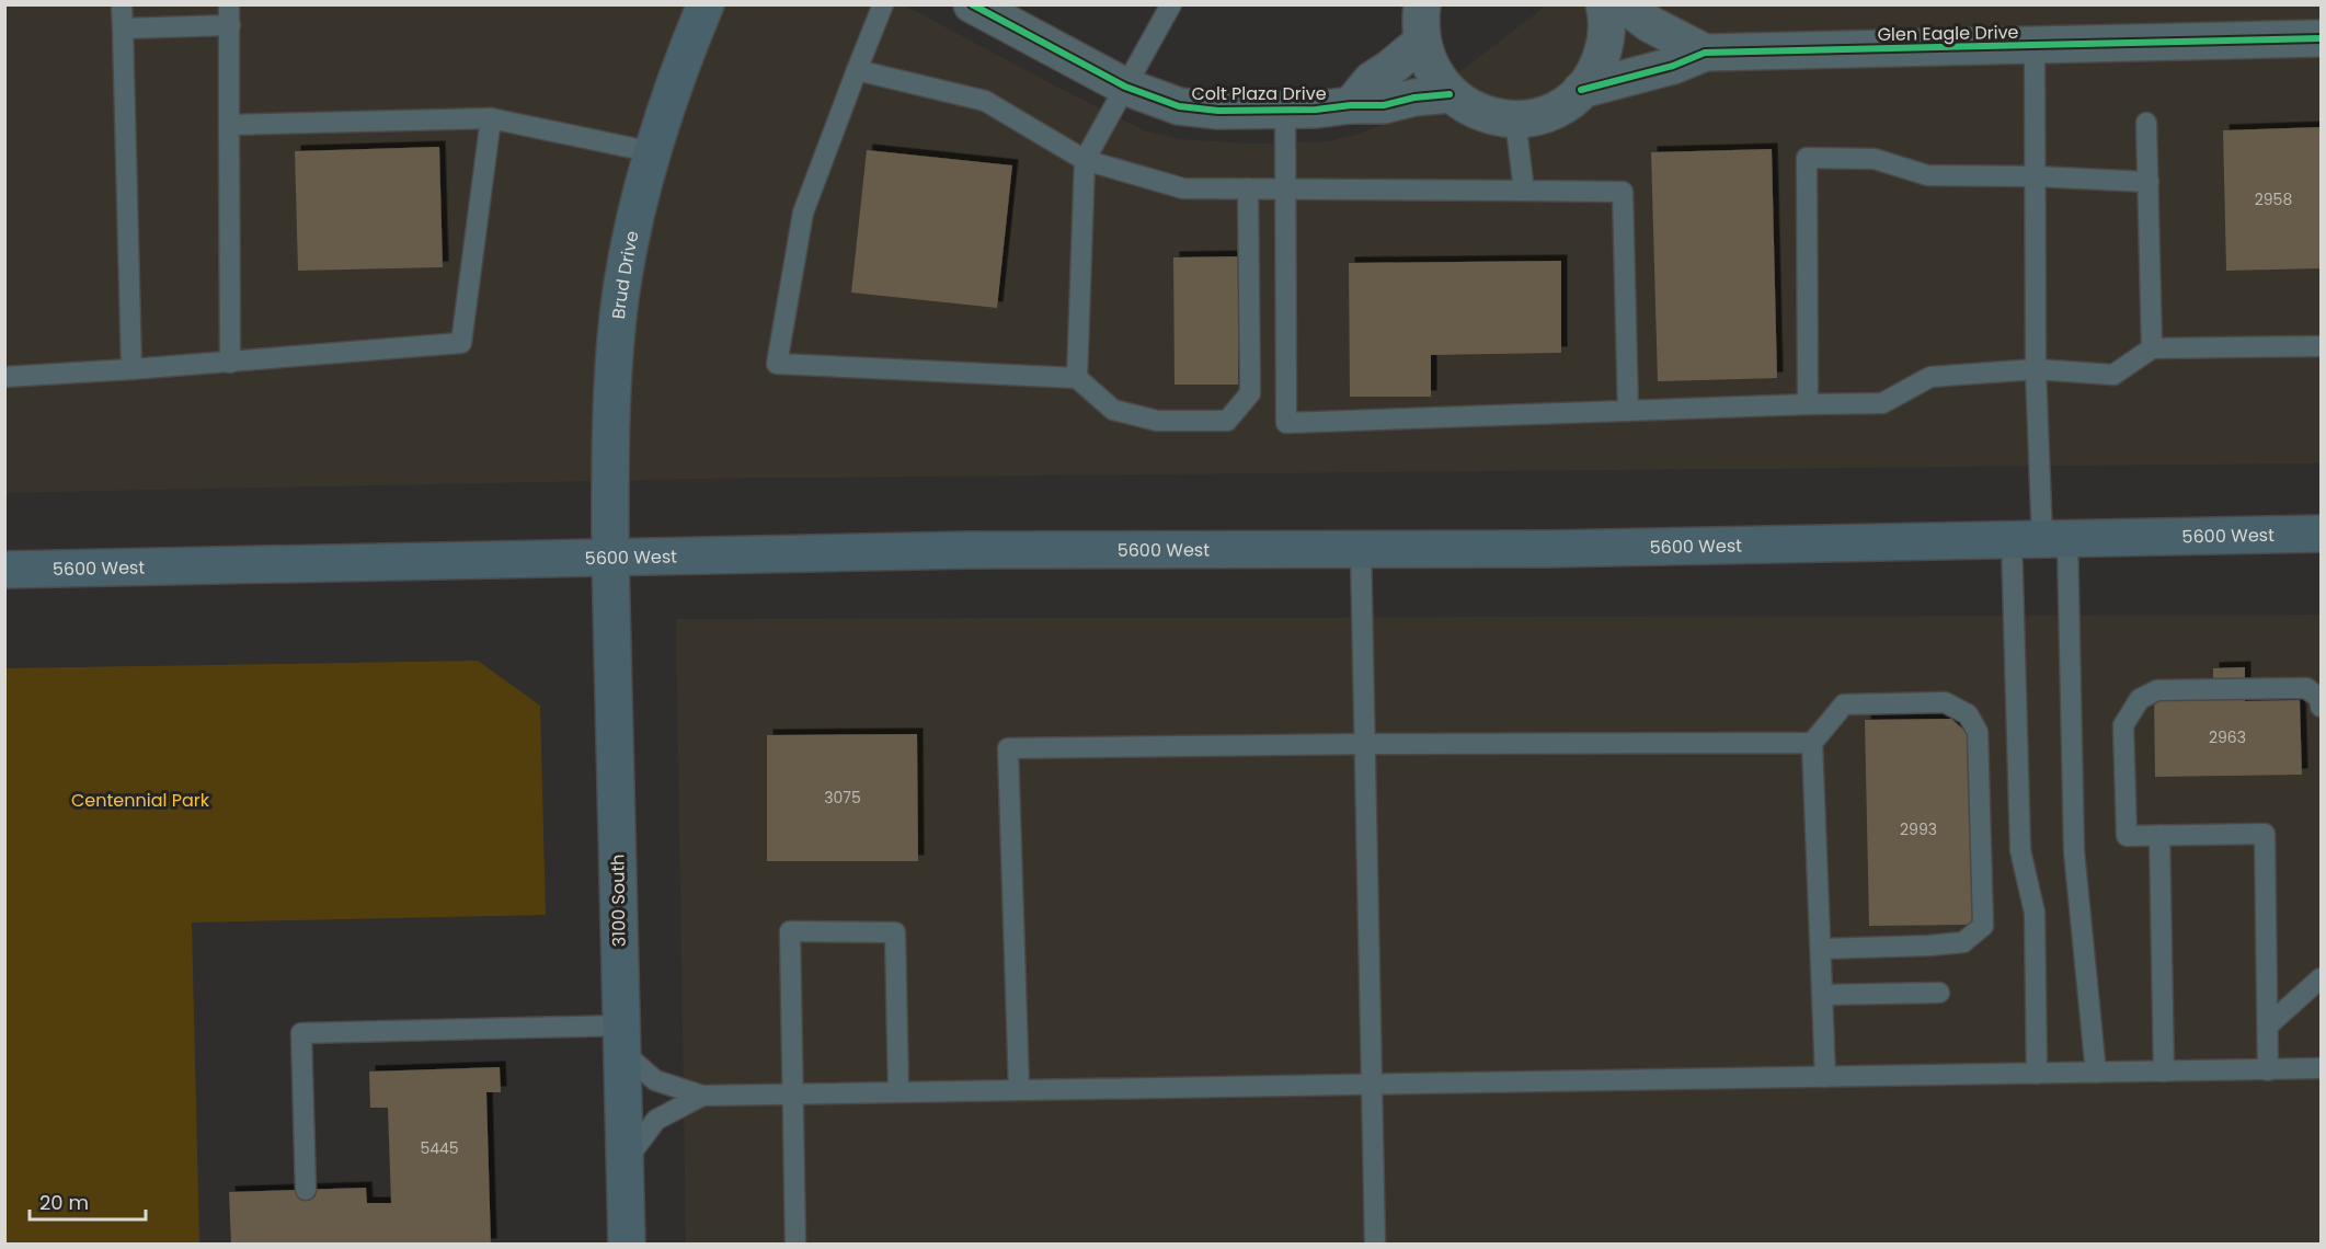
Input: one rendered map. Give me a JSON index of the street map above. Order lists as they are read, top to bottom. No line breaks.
{"streets":{"main road":["Brud Drive","5600 West","3100 South"],"street":["Glen Eagle Drive","Colt Plaza Drive"]},"crossings":[["Brud Drive","5600 West"],["Brud Drive","3100 South"],["5600 West","3100 South"]],"parks":["Centennial Park"],"house_numbers":["2958","2963","3075","2993","5445"],"scale_bar":"20 m"}
